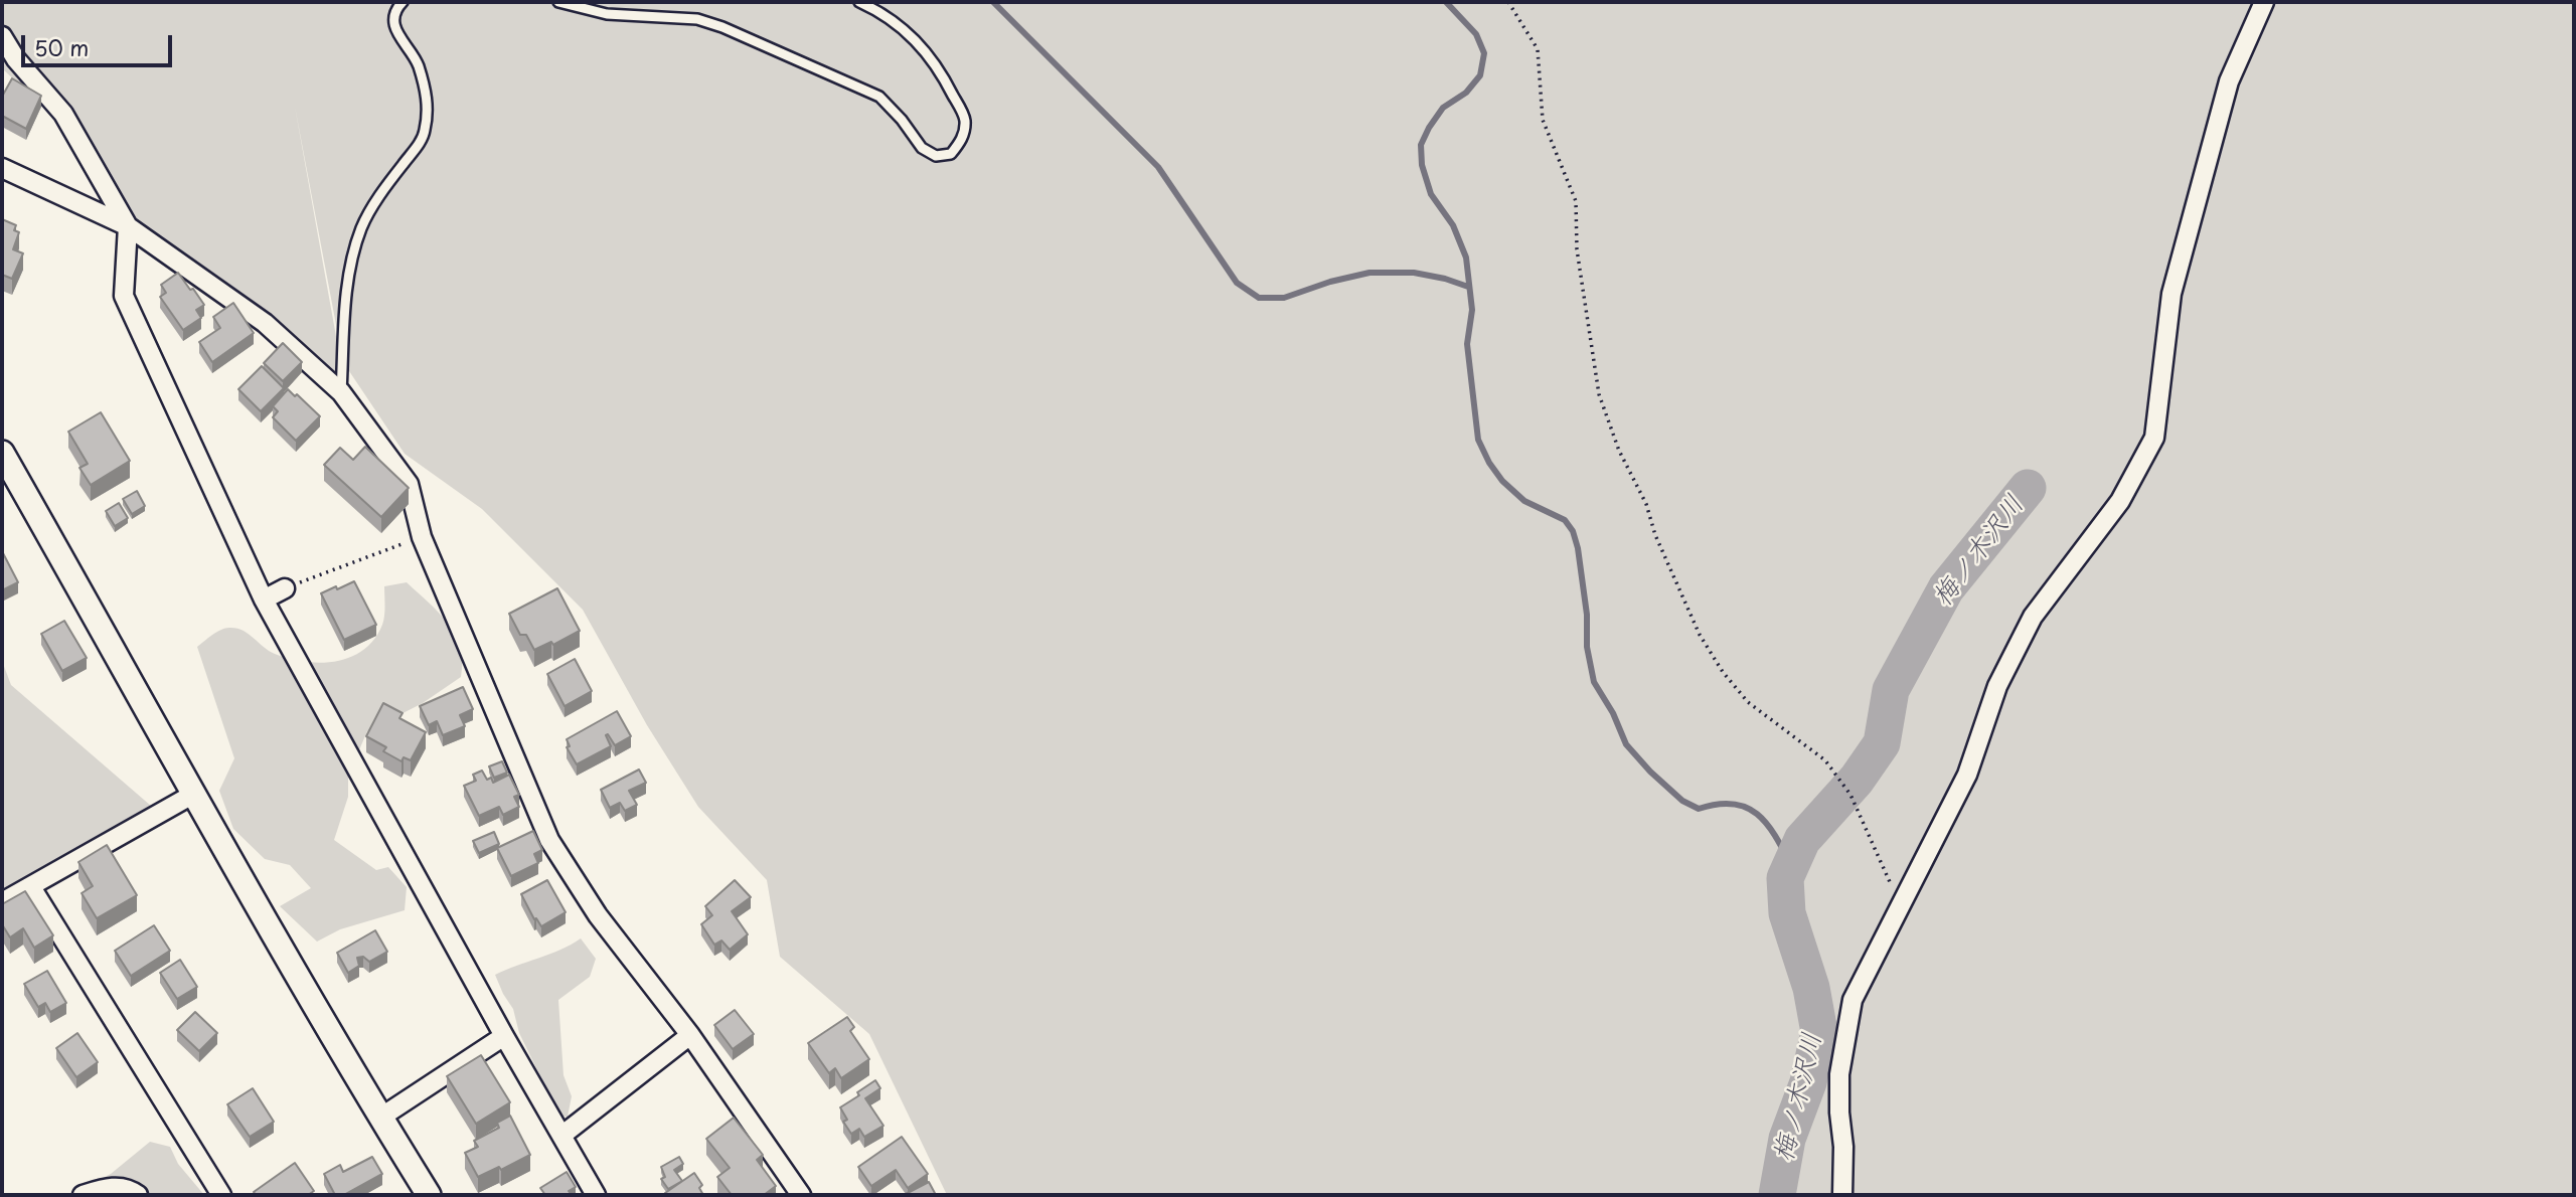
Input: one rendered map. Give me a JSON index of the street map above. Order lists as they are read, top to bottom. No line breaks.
{"water":["梅ノ木沢川"],"scale_bar":"50 m"}
